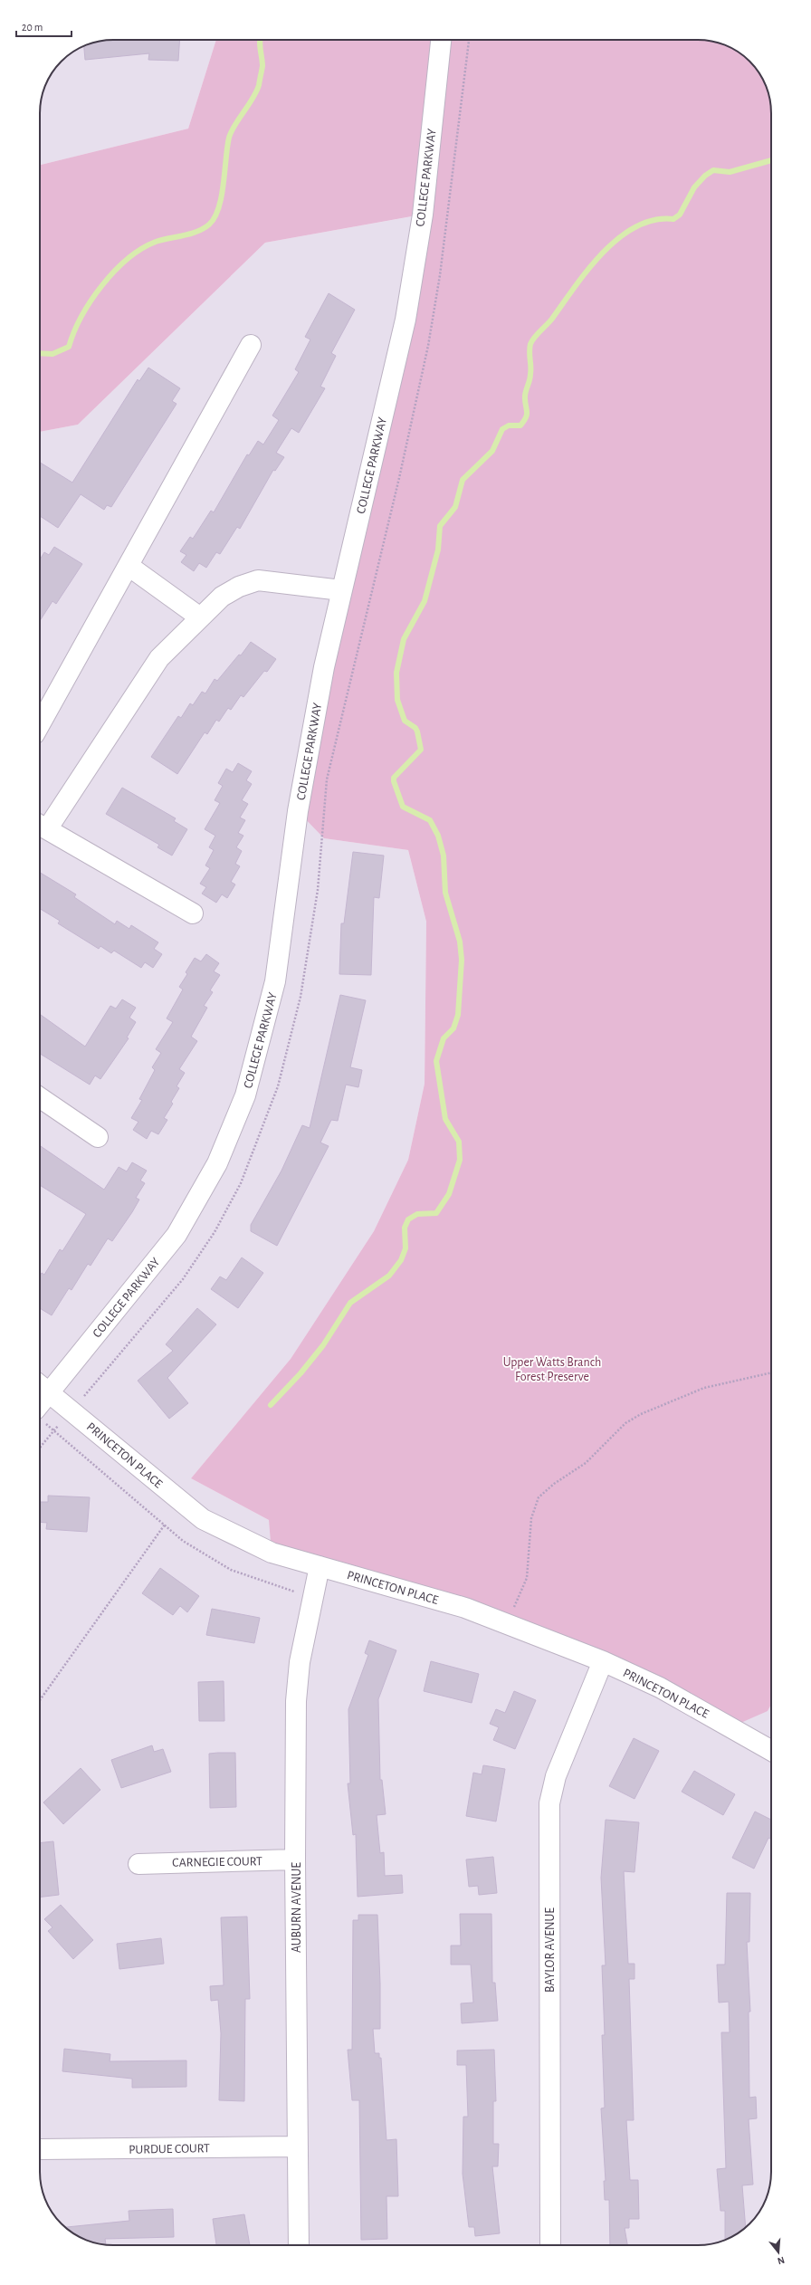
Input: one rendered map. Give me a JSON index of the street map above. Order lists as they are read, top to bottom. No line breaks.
{"streets":{"street":["COLLEGE PARKWAY","PRINCETON PLACE","CARNEGIE COURT","AUBURN AVENUE","BAYLOR AVENUE","PURDUE COURT"]},"crossings":[["COLLEGE PARKWAY","PRINCETON PLACE"],["PRINCETON PLACE","AUBURN AVENUE"],["PRINCETON PLACE","BAYLOR AVENUE"],["CARNEGIE COURT","AUBURN AVENUE"],["AUBURN AVENUE","PURDUE COURT"]],"parks":["Upper Watts Branch Forest Preserve"],"scale_bar":"20 m","north":"bottom"}
